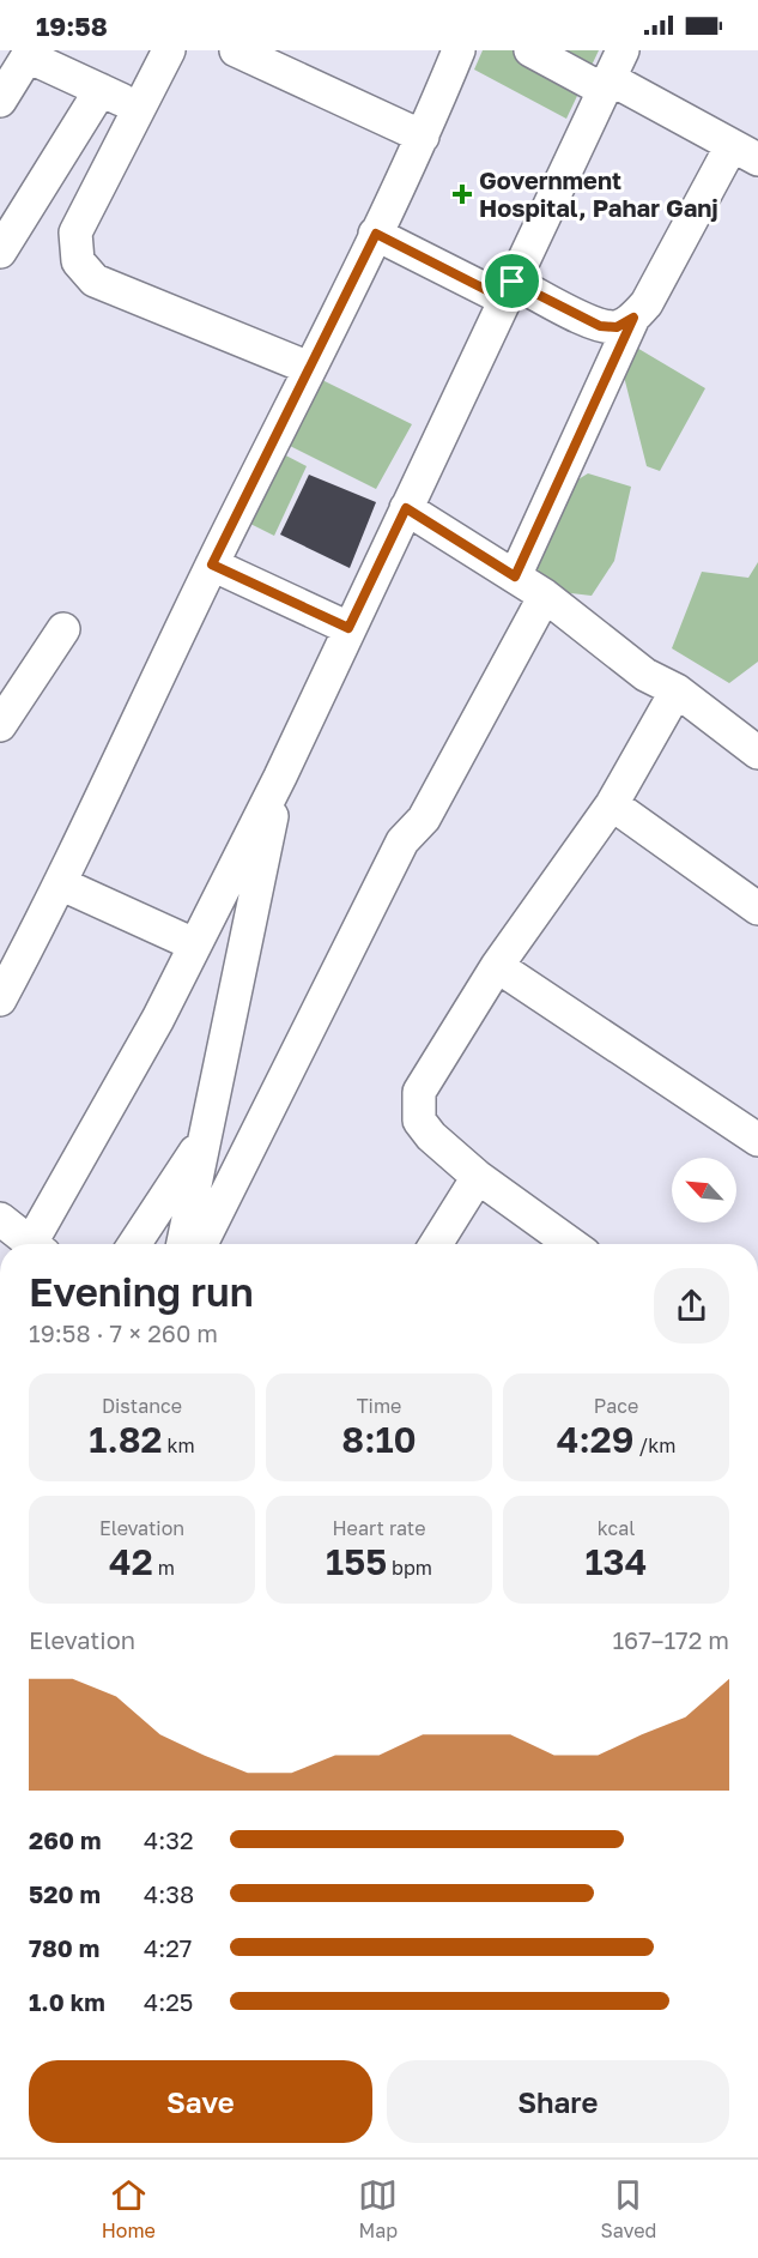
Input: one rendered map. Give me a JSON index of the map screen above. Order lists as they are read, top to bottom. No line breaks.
{"places":{"health":["Government Hospital, Pahar Ganj"]},"north":"top left","page":{"status":"19:58","heading":["Evening run","19:58 · 7 × 260 m"],"stats":[["Distance","1.82 km"],["Time","8:10"],["Pace","4:29 /km"],["Elevation","42 m"],["Heart rate","155 bpm"],["kcal","134"]],"chart":["Elevation","167–172 m"],"list":[{"name":"260 m","note":"4:32"},{"name":"520 m","note":"4:38"},{"name":"780 m","note":"4:27"},{"name":"1.0 km","note":"4:25"}],"buttons":["Save","Share"],"tabs":["Home","Map","Saved"]}}
